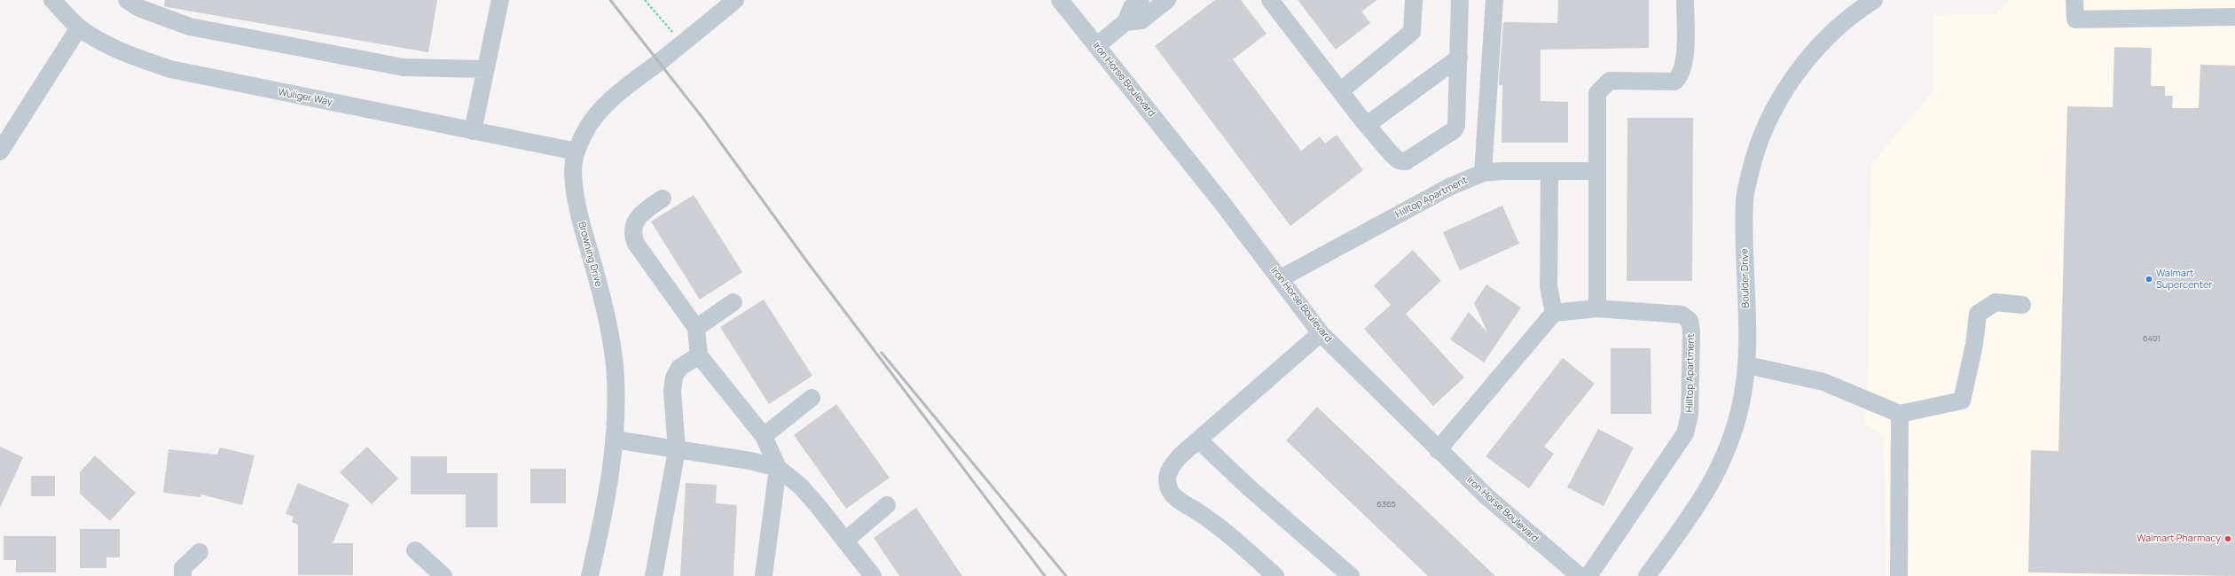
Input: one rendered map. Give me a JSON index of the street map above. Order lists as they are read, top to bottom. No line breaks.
{"streets":{"street":["Iron Horse Boulevard","Wuliger Way","Hilltop Apartment","Browning Drive","Boulder Drive"]},"crossings":[["Iron Horse Boulevard","Hilltop Apartment"],["Wuliger Way","Browning Drive"]],"places":["Walmart Supercenter","Walmart Pharmacy"],"house_numbers":["6401","6365"]}
